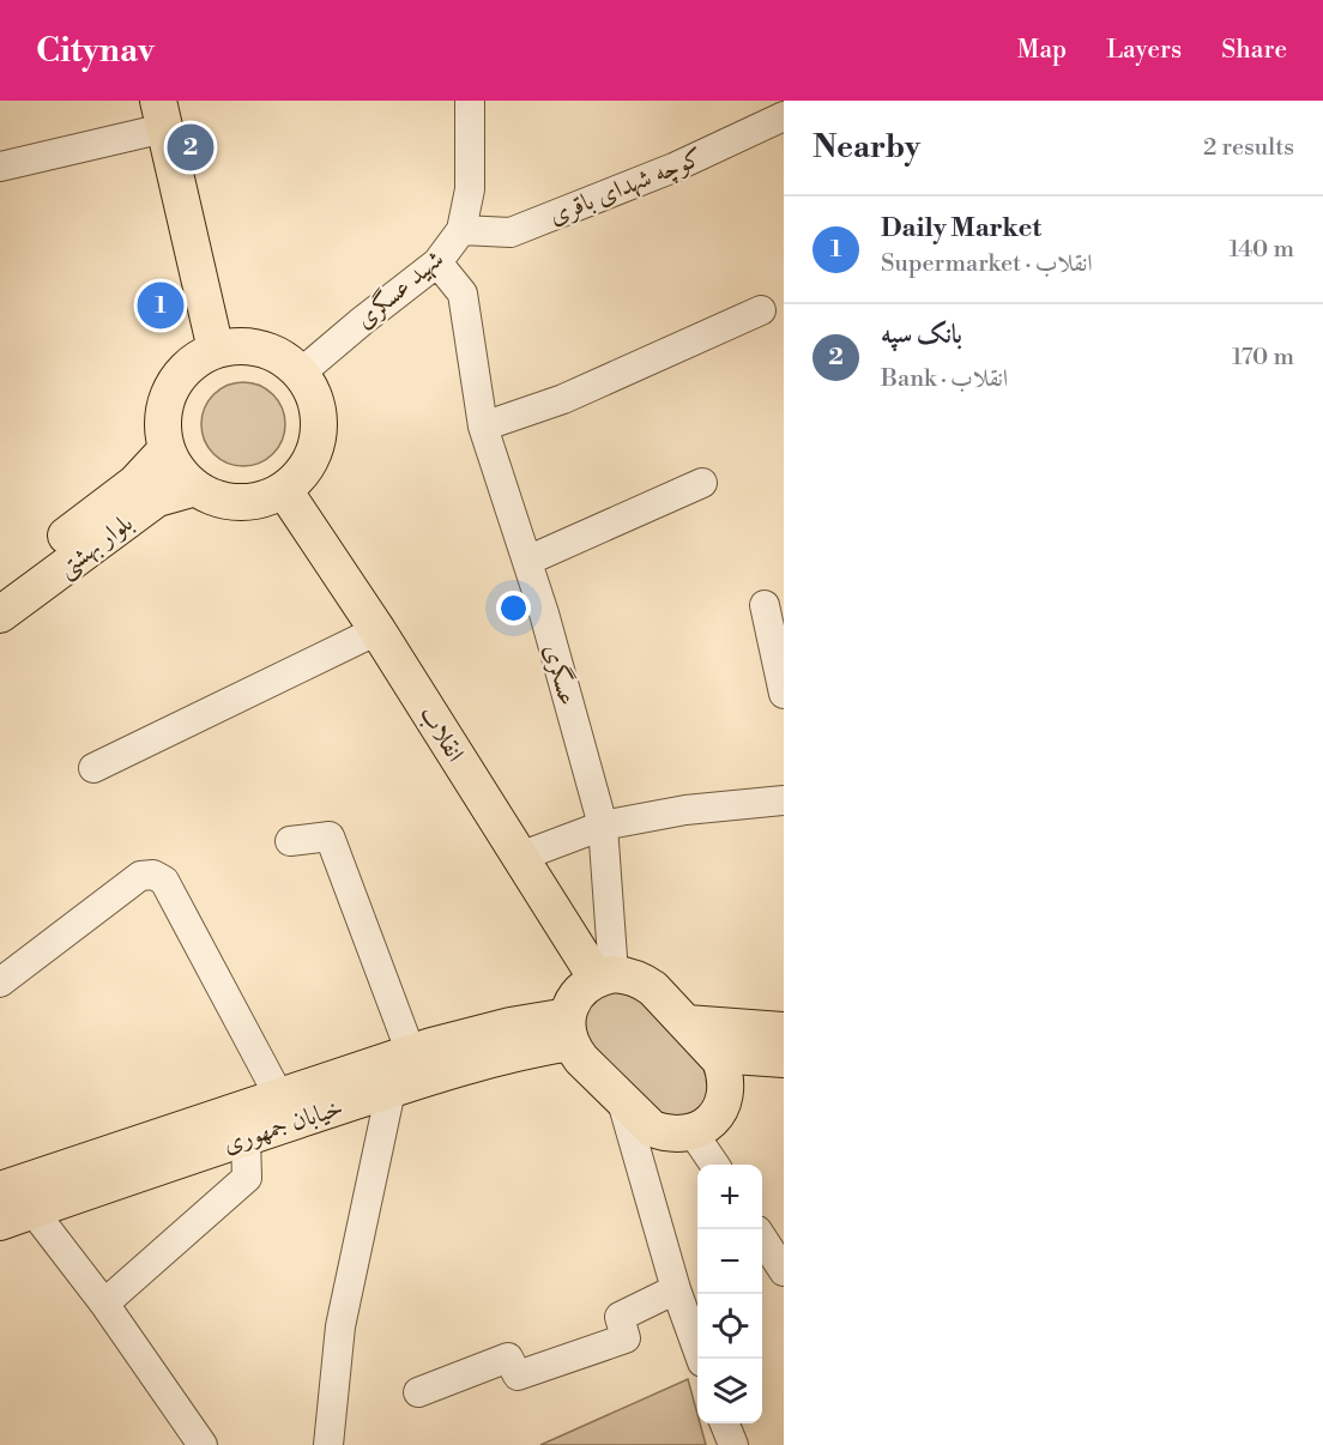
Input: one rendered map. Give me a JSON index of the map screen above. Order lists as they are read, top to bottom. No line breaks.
{"streets":{"main road":["بلوار بهشتی","انقلاب","خیابان جمهوری"],"street":["کوچه شهدای باقری","شهید عسگری","عسگری"]},"crossings":[["کوچه شهدای باقری","شهید عسگری"],["شهید عسگری","بلوار بهشتی"],["شهید عسگری","عسگری"],["شهید عسگری","انقلاب"],["بلوار بهشتی","انقلاب"],["عسگری","انقلاب"],["عسگری","خیابان جمهوری"],["انقلاب","خیابان جمهوری"]],"page":{"header":"Citynav","nav":["Map","Layers","Share"],"heading":["Nearby","2 results"],"pins":["2","1"],"list":[{"mark":"1","name":"Daily Market","note":"Supermarket · انقلاب","value":"140 m"},{"mark":"2","name":"بانک سپه","note":"Bank · انقلاب","value":"170 m"}],"map_buttons":["+","−"]}}
